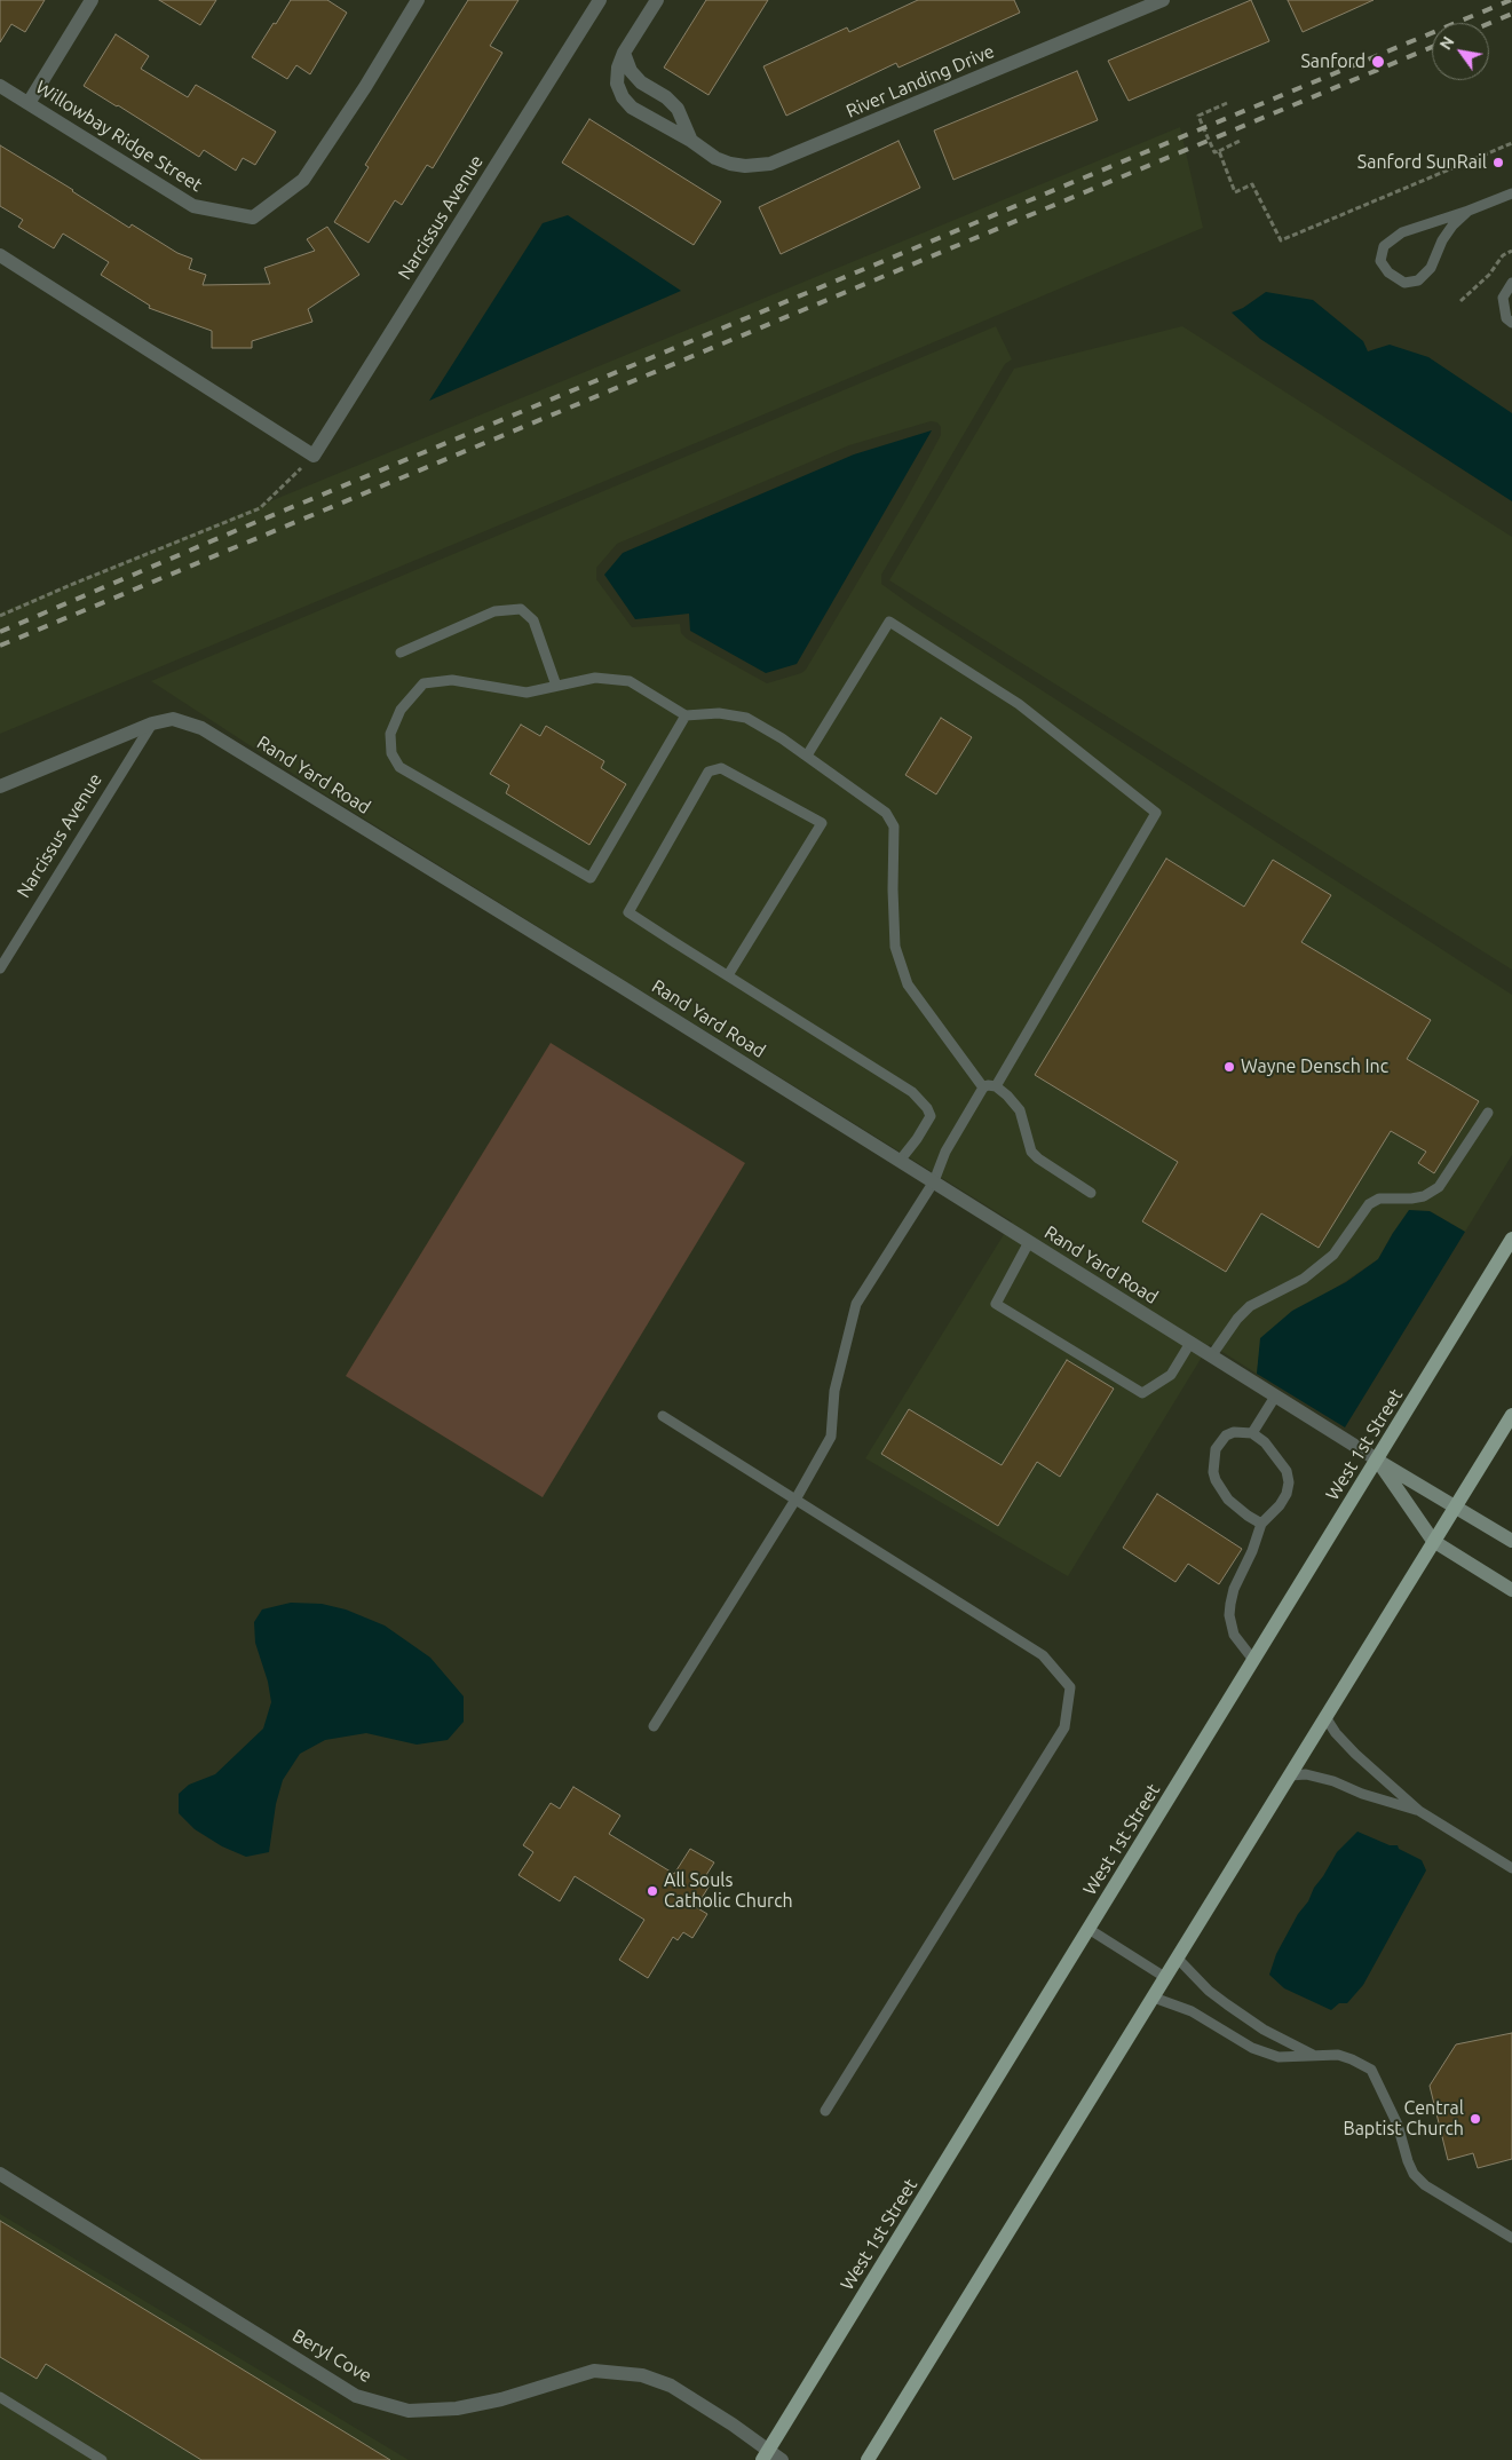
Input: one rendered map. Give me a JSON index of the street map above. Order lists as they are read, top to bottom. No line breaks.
{"streets":{"main road":["West 1st Street"],"street":["River Landing Drive","Willowbay Ridge Street","Narcissus Avenue","Rand Yard Road","Beryl Cove"]},"crossings":[["Narcissus Avenue","Rand Yard Road"],["Rand Yard Road","West 1st Street"],["West 1st Street","Beryl Cove"]],"places":["Sanford","Sanford SunRail","Wayne Densch Inc","All Souls Catholic Church","Central Baptist Church"],"north":"top left"}
